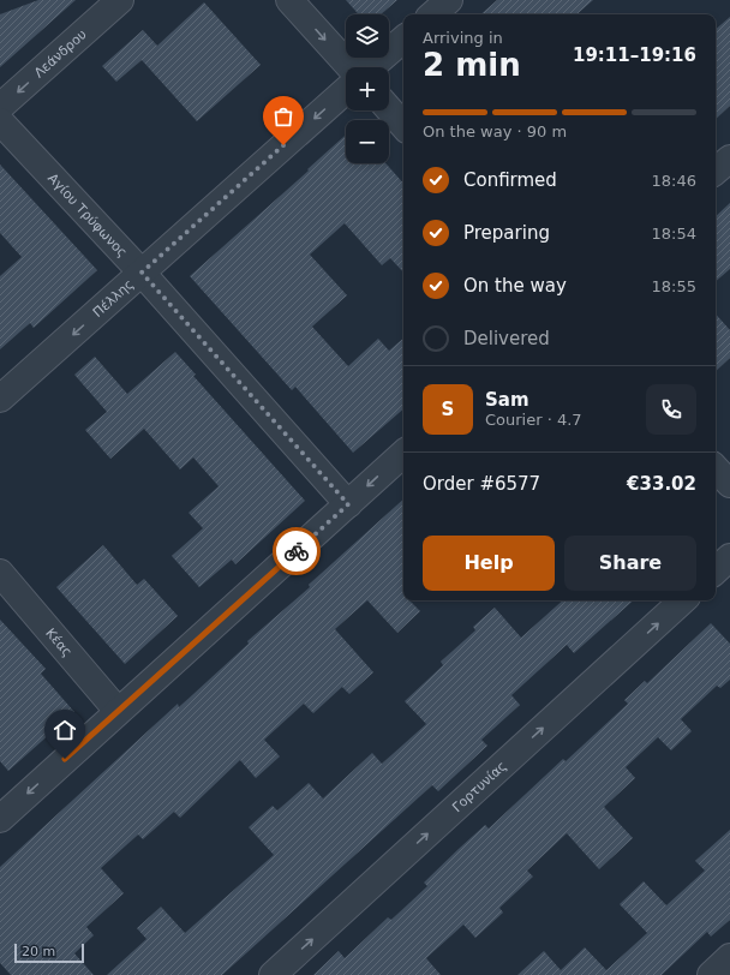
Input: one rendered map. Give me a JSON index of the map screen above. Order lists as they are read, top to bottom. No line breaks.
{"streets":{"street":["Λεάνδρου","Αγίου Τρύφωνος","Πέλλης","Κέας","Γορτυνίας"]},"crossings":[["Αγίου Τρύφωνος","Πέλλης"]],"one_way":["Λεάνδρου","Πέλλης","Γορτυνίας"],"scale_bar":"20 m","page":{"map_buttons":["+","−"],"heading":["2 min","Arriving in","19:11–19:16"],"panel":["Sam","Courier · 4.7","Order #6577","€33.02"],"bar":"On the way · 90 m","list":[["Confirmed","18:46"],["Preparing","18:54"],["On the way","18:55"],"Delivered"],"round":"S","buttons":["Help","Share"],"scale":"20 m"}}
